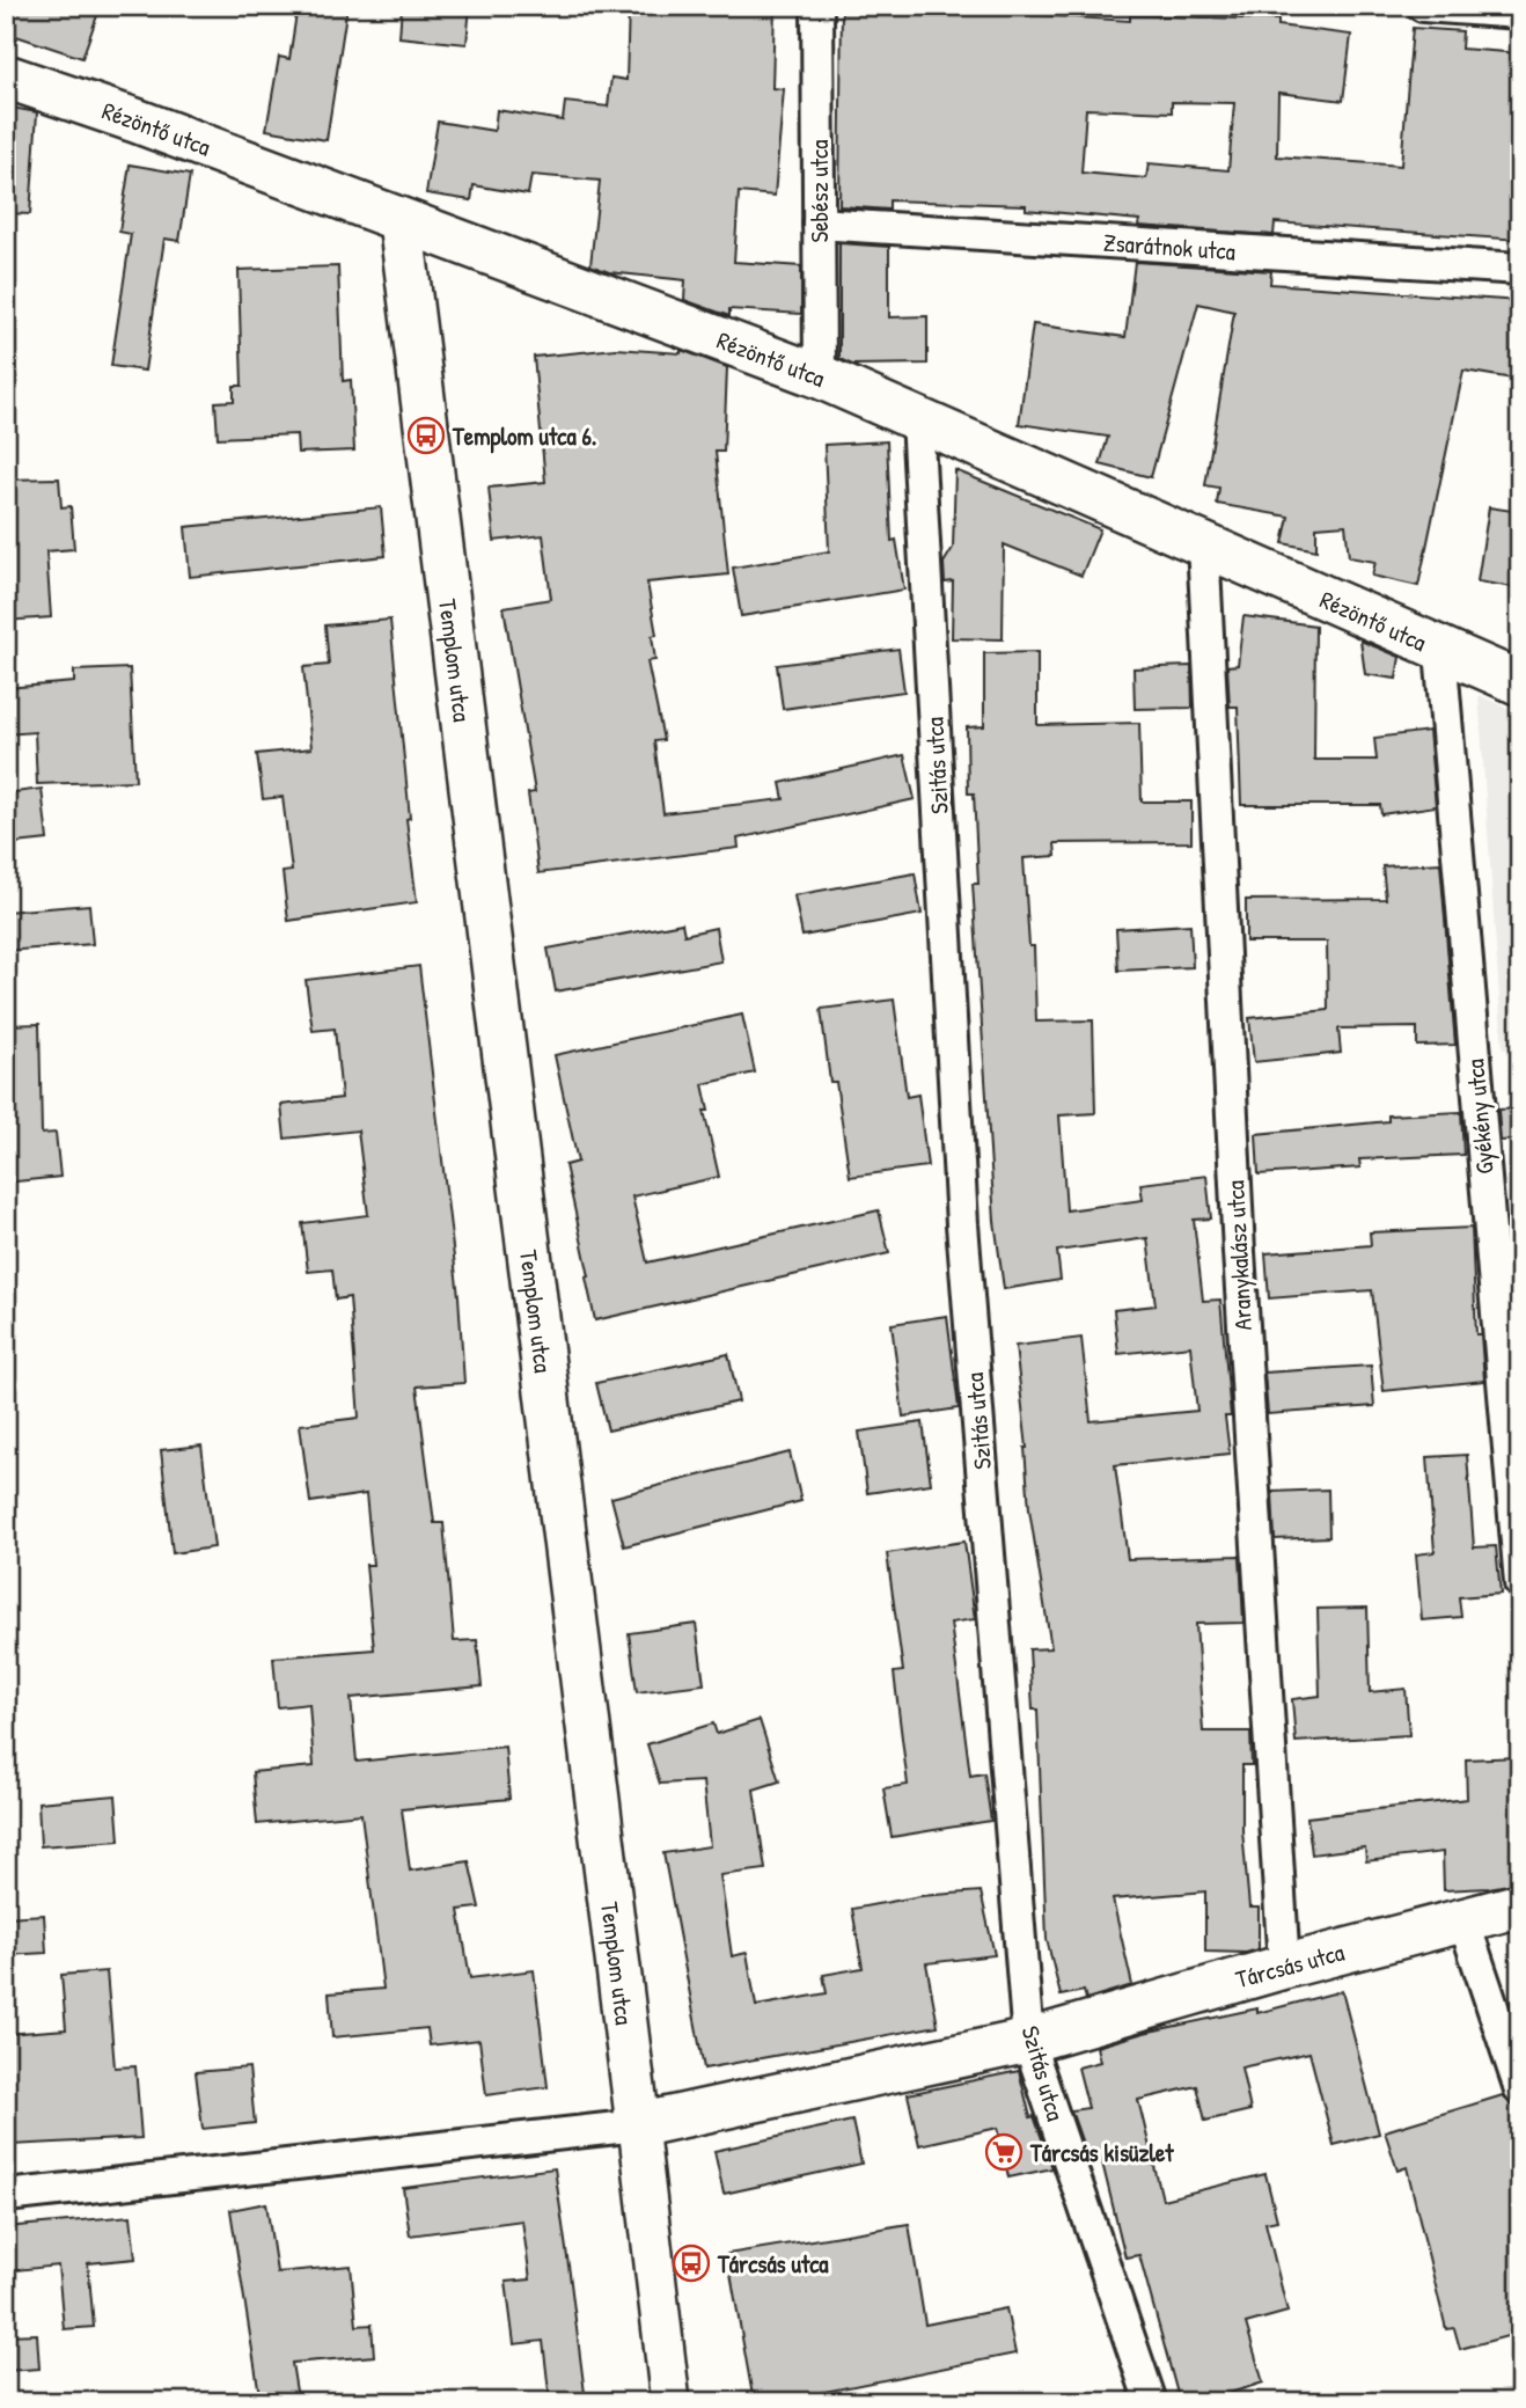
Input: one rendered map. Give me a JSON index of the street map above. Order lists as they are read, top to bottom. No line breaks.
{"streets":{"main road":["Rézöntő utca","Templom utca","Tárcsás utca"],"street":["Sebész utca","Zsarátnok utca","Szitás utca","Gyékény utca","Aranykalász utca"]},"crossings":[["Rézöntő utca","Sebész utca"],["Rézöntő utca","Templom utca"],["Rézöntő utca","Szitás utca"],["Rézöntő utca","Gyékény utca"],["Rézöntő utca","Aranykalász utca"],["Sebész utca","Zsarátnok utca"],["Templom utca","Tárcsás utca"],["Szitás utca","Tárcsás utca"],["Aranykalász utca","Tárcsás utca"]],"places":{"bus stop":["Templom utca 6.","Tárcsás utca"],"supermarket":["Tárcsás kisüzlet"]}}
